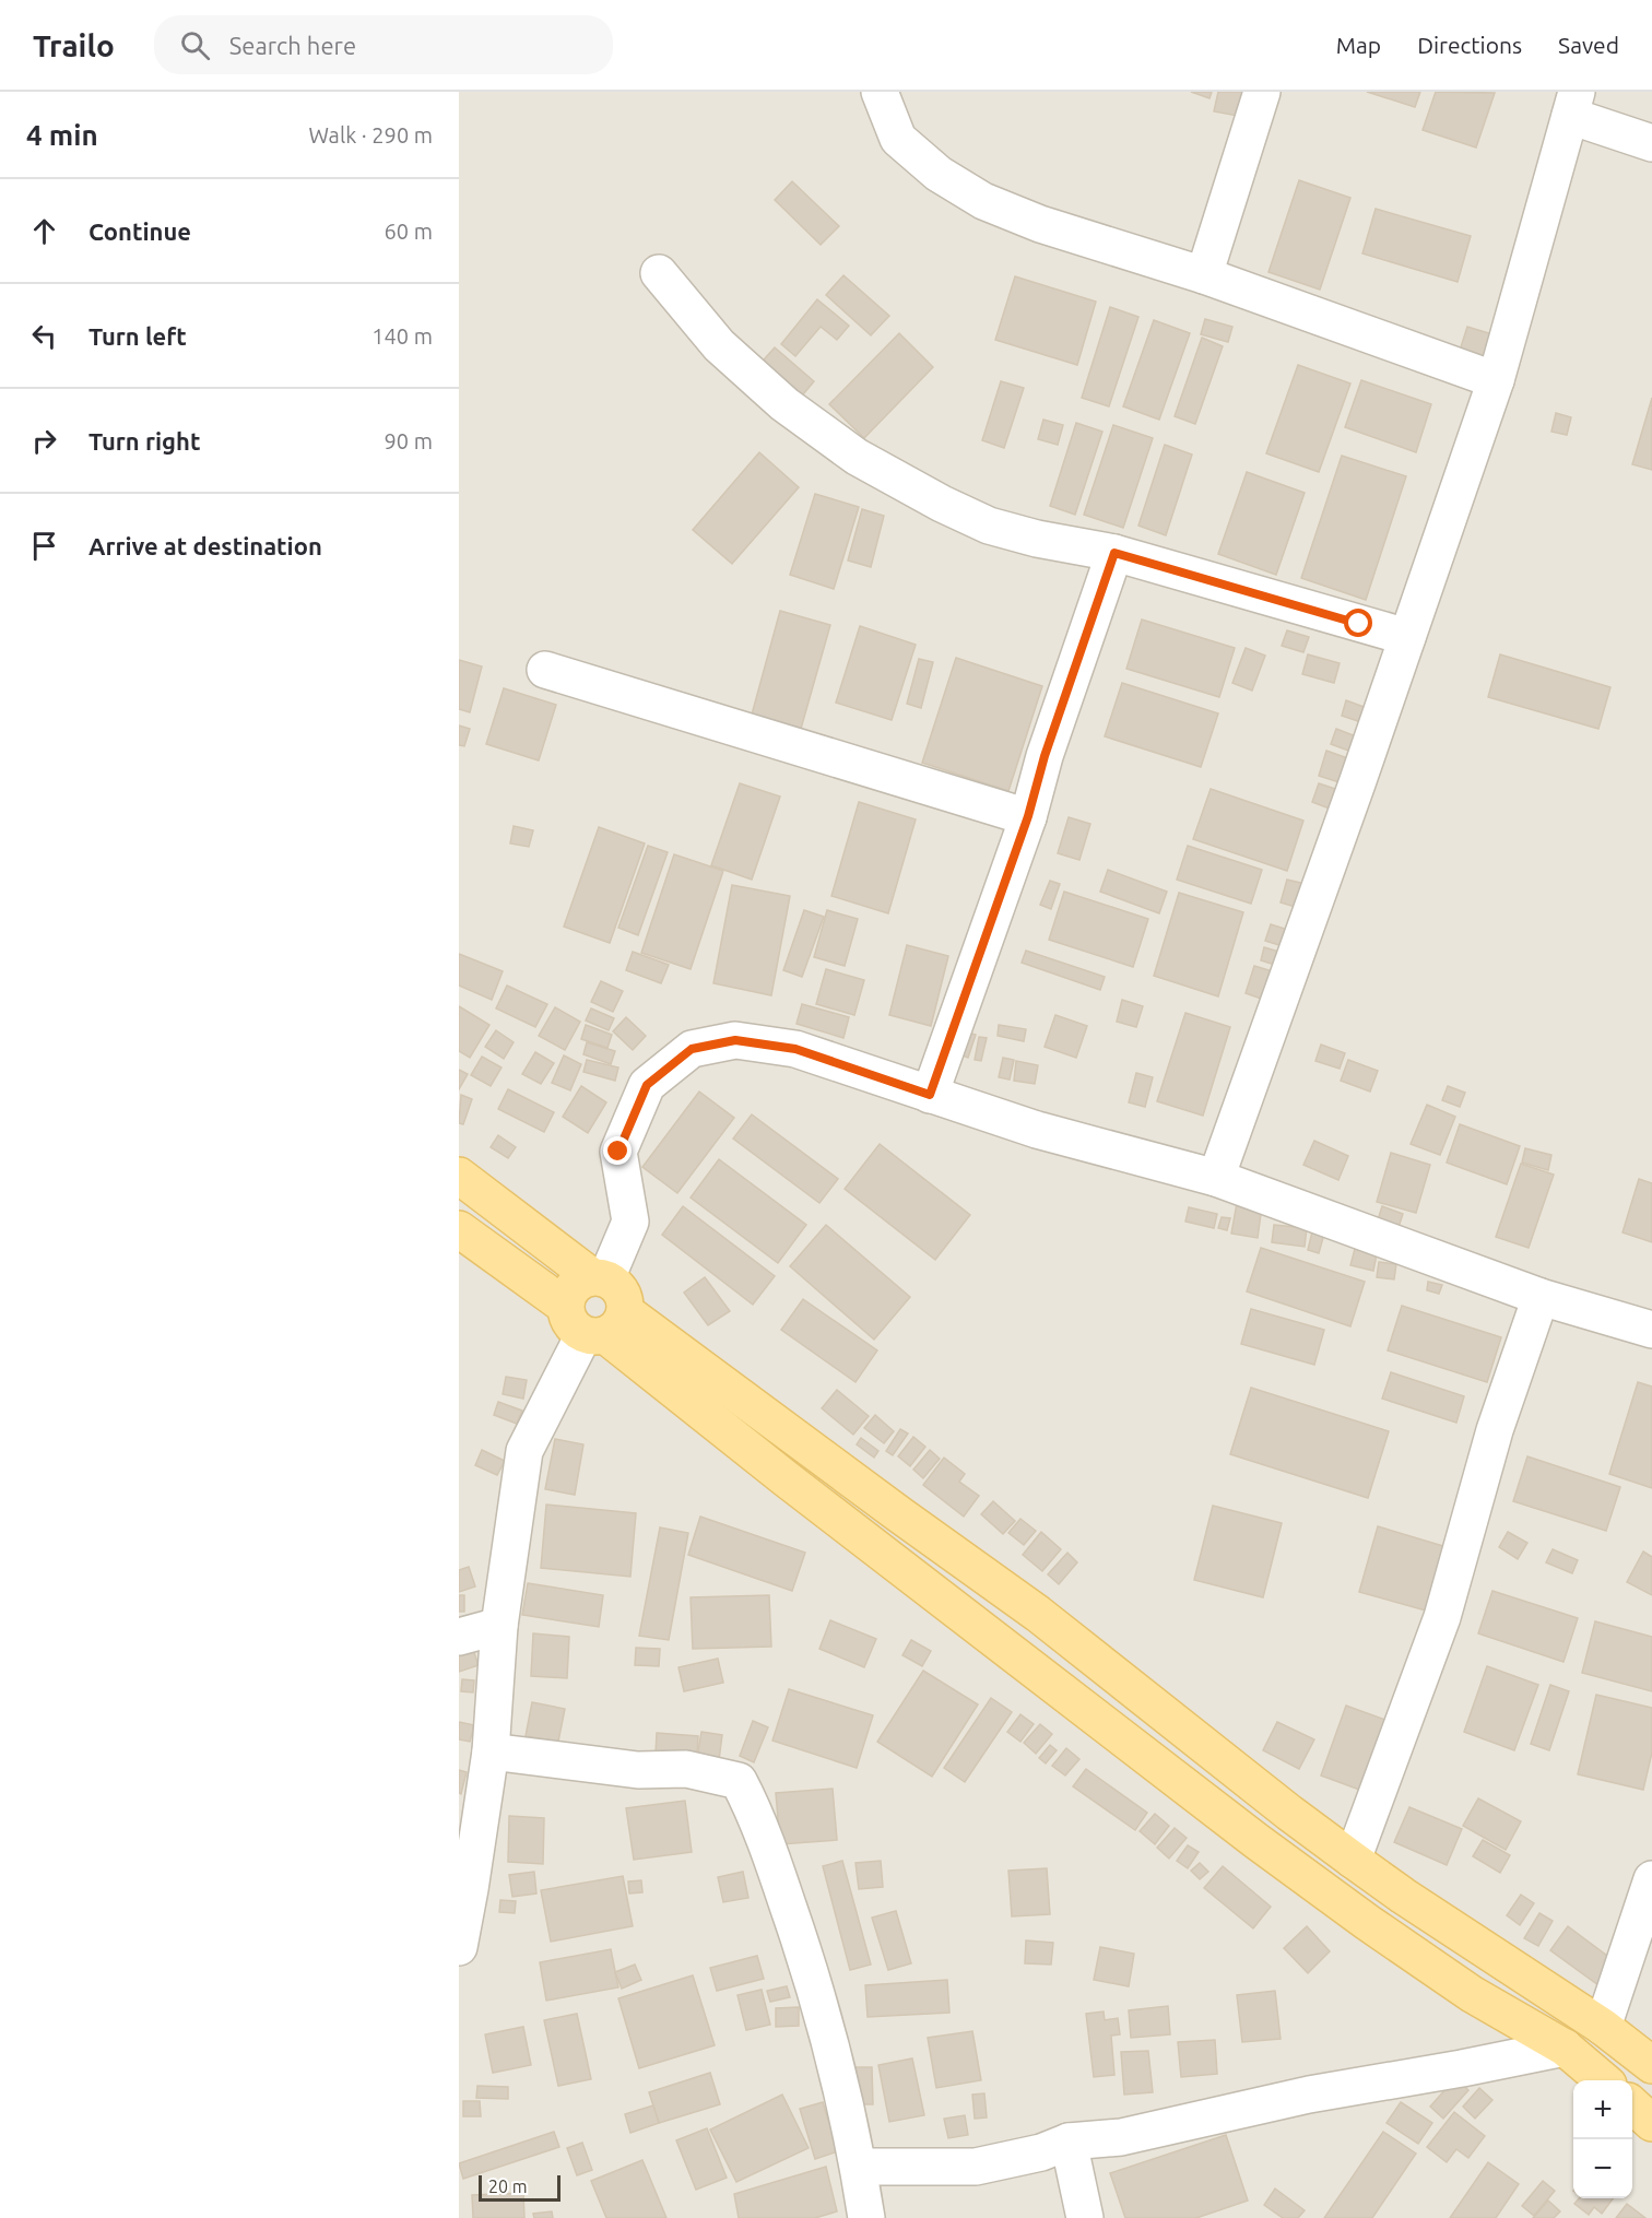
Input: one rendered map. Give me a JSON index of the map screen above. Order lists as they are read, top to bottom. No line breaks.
{"scale_bar":"20 m","page":{"header":"Trailo","search":"Search here","nav":["Map","Directions","Saved"],"heading":["4 min","Walk · 290 m"],"list":[["Continue","60 m"],["Turn left","140 m"],["Turn right","90 m"],"Arrive at destination"],"map_buttons":["+","−"],"scale":"20 m"}}
